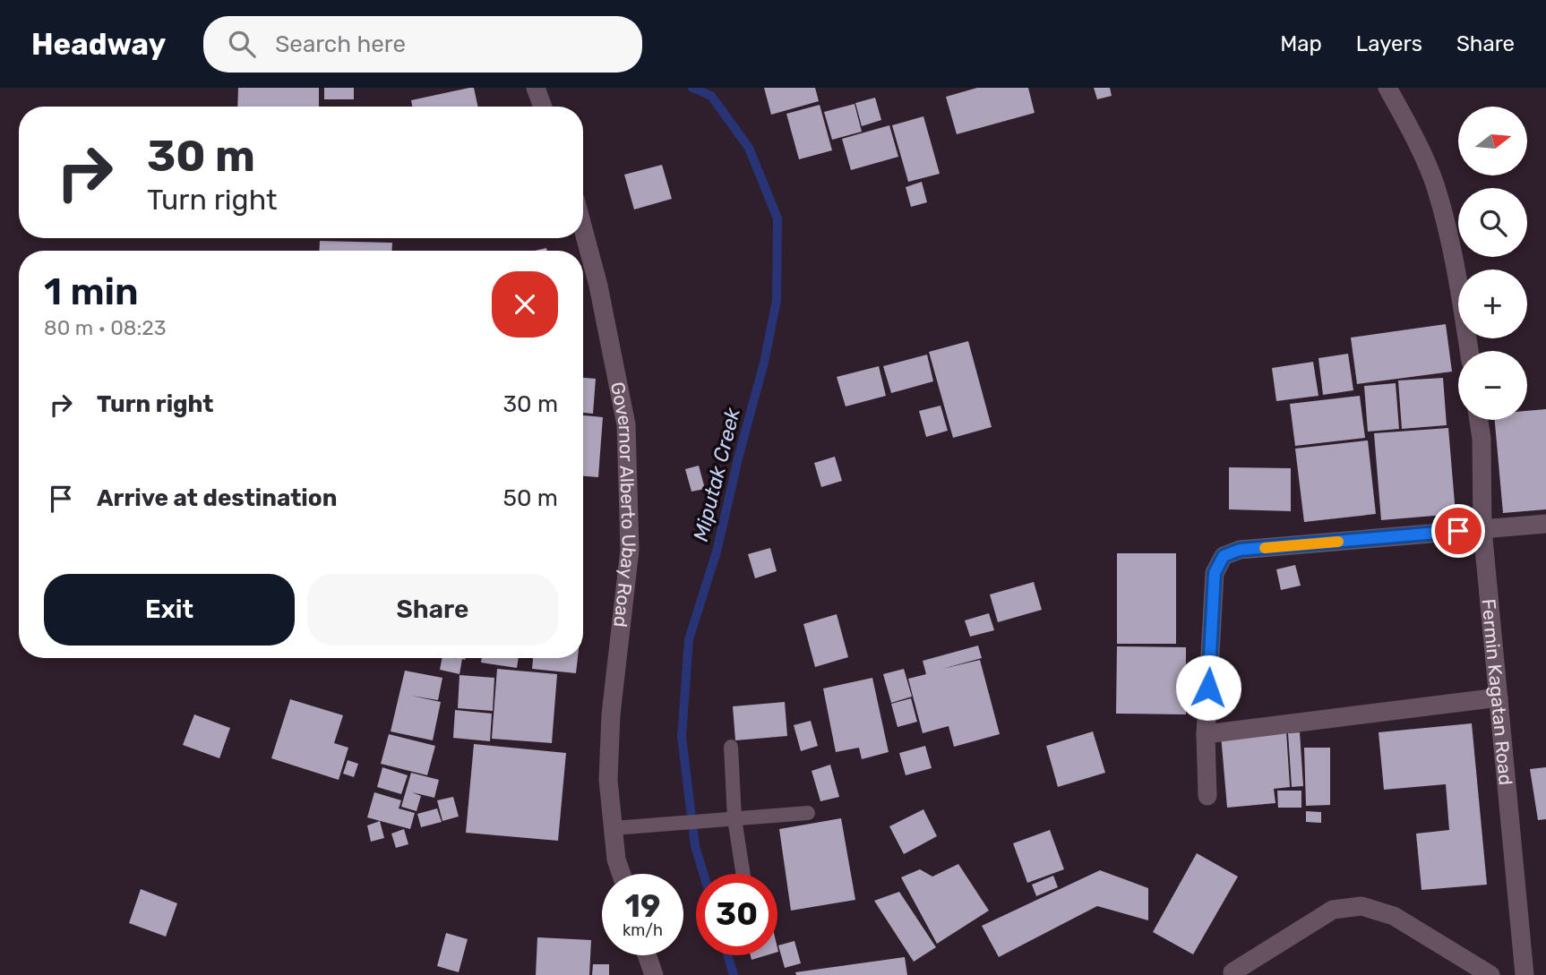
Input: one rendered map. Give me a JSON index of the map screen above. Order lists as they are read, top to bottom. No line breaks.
{"streets":{"street":["Governor Alberto Ubay Road","Fermin Kagatan Road"]},"water":["Miputak Creek"],"north":"right","page":{"header":"Headway","search":"Search here","nav":["Map","Layers","Share"],"map_buttons":["+","−"],"turn":["30 m","Turn right"],"heading":["1 min","80 m · 08:23"],"list":[{"name":"Turn right","value":"30 m"},{"name":"Arrive at destination","value":"50 m"}],"buttons":["Exit","Share"],"speed":"19 km/h","limit":"30"}}
